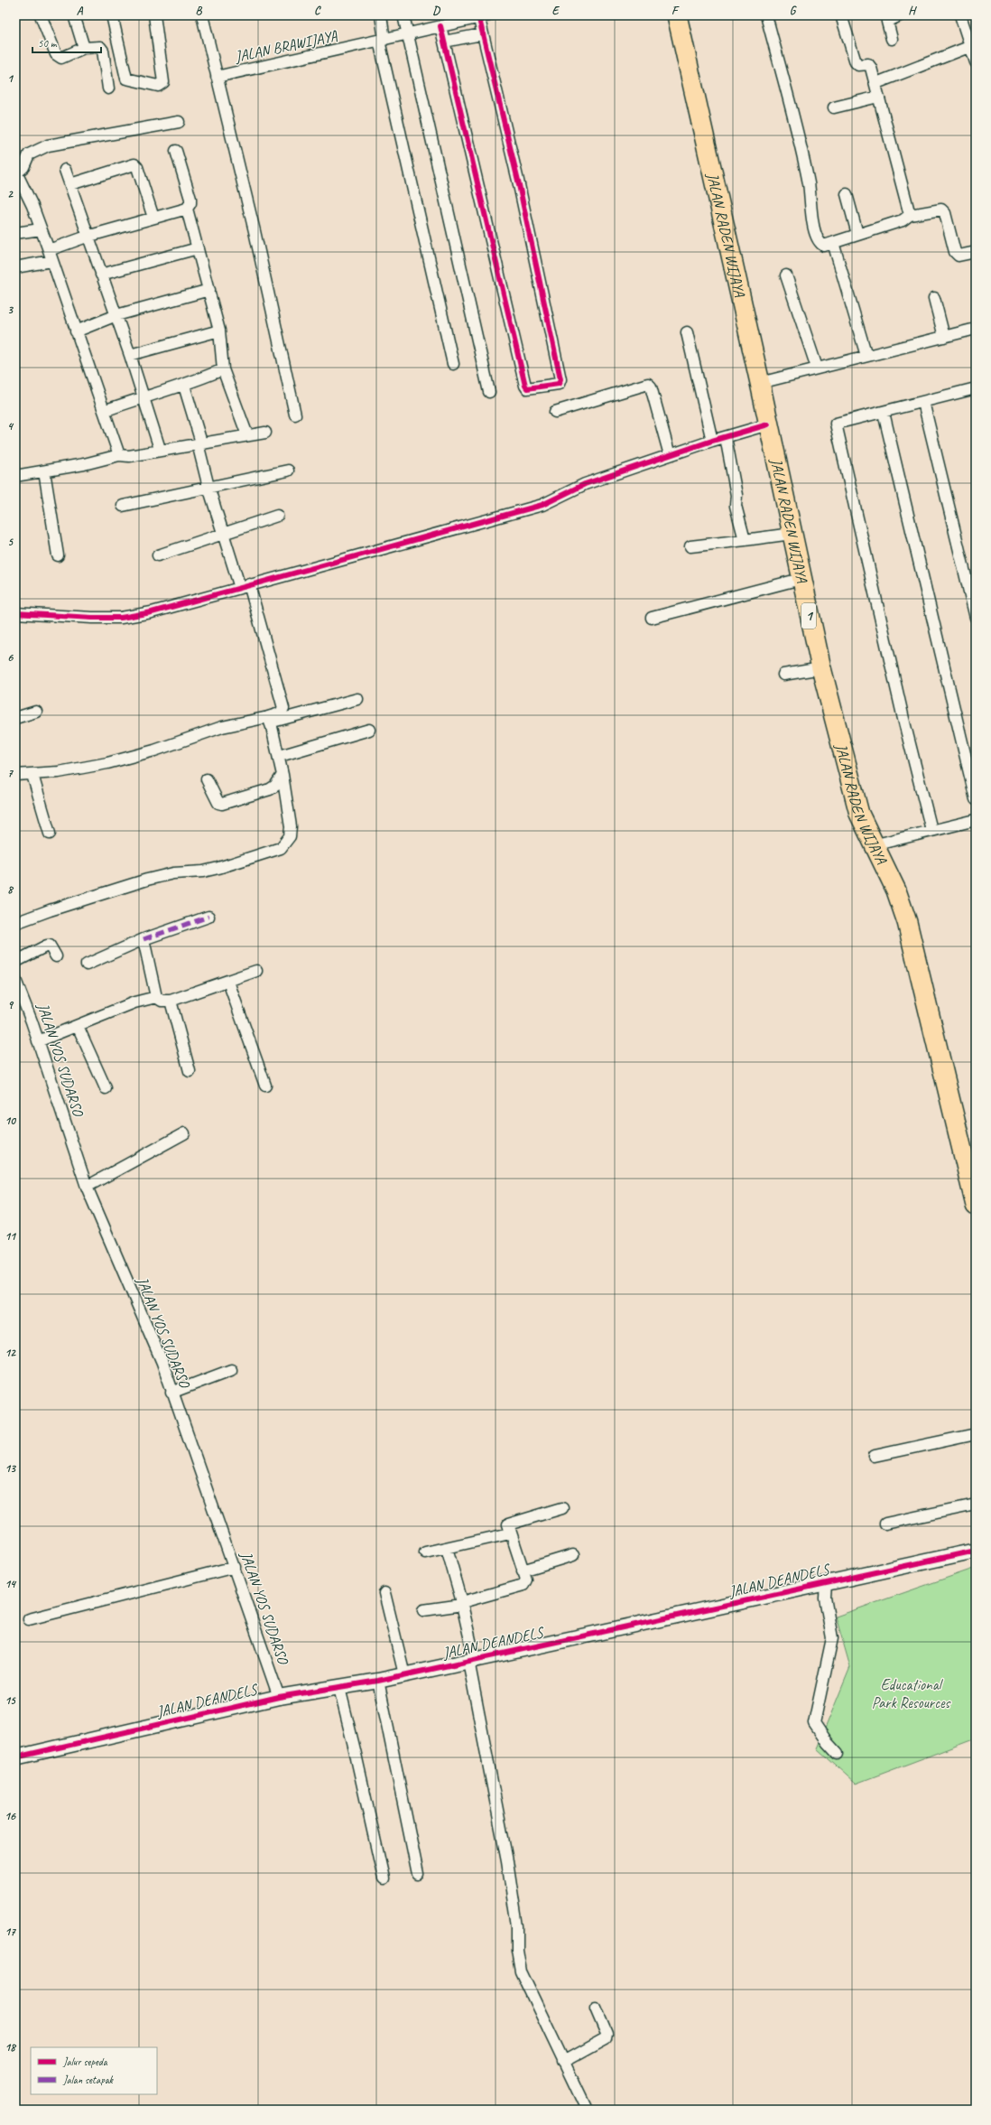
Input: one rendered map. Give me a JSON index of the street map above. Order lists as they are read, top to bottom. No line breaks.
{"streets":{"highway":["JALAN RADEN WIJAYA","1"],"street":["JALAN BRAWIJAYA","JALAN YOS SUDARSO","JALAN DEANDELS"]},"crossings":[["JALAN YOS SUDARSO","JALAN DEANDELS"]],"parks":["Educational Park Resources"],"legend":["Jalur sepeda","Jalan setapak"],"scale_bar":"50 m","grid":{"columns":["A","B","C","D","E","F","G","H"],"rows":["1","2","3","4","5","6","7","8","9","10","11","12","13","14","15","16","17","18"]}}
